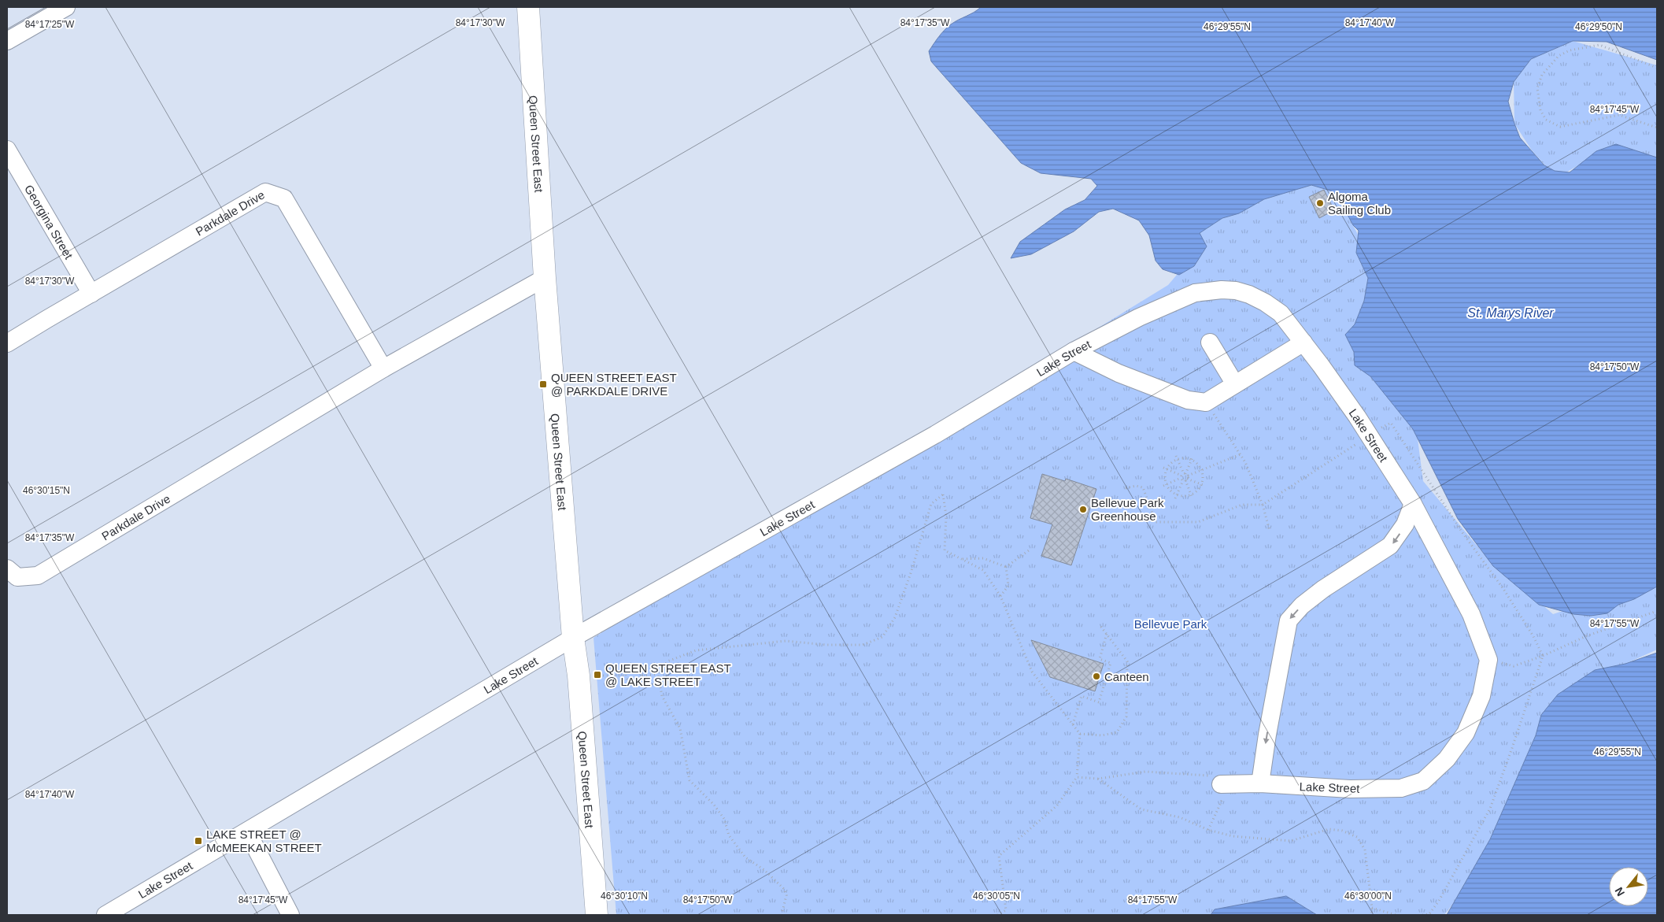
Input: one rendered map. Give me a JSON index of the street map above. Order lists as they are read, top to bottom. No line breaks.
{"streets":{"main road":["Queen Street East"],"street":["Parkdale Drive","Georgina Street","Lake Street"]},"crossings":[["Queen Street East","Parkdale Drive"],["Queen Street East","Lake Street"],["Parkdale Drive","Georgina Street"]],"water":["St. Marys River"],"parks":["Bellevue Park"],"places":{"other":["Algoma Sailing Club","Bellevue Park Greenhouse","Canteen"],"transit":["QUEEN STREET EAST @ PARKDALE DRIVE","QUEEN STREET EAST @ LAKE STREET","LAKE STREET @ McMEEKAN STREET"]},"north":"bottom left","coordinates":["84°17'30\"W","84°17'40\"W","84°17'35\"W","84°17'25\"W","46°29'55\"N","46°29'50\"N","84°17'45\"W","84°17'50\"W","46°30'15\"N","84°17'55\"W","46°30'10\"N","46°30'05\"N","46°30'00\"N"]}
